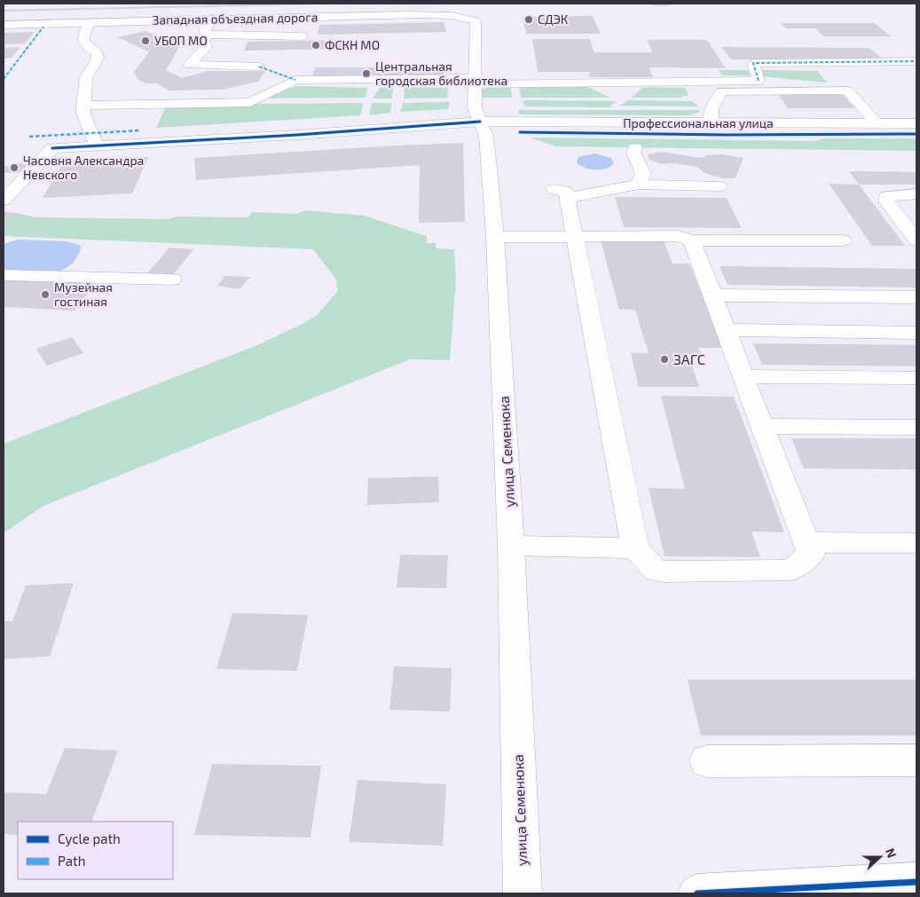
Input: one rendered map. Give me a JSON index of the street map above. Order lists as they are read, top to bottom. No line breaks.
{"streets":{"main road":["Западная объездная дорога","Профессиональная улица","улица Семенюка"]},"crossings":[["Западная объездная дорога","улица Семенюка"],["Профессиональная улица","улица Семенюка"]],"places":["СДЭК","УБОП МО","ФСКН МО","Центральная городская библиотека","Часовня Александра Невского","Музейная гостиная","ЗАГС"],"legend":["Cycle path","Path"],"north":"right"}
